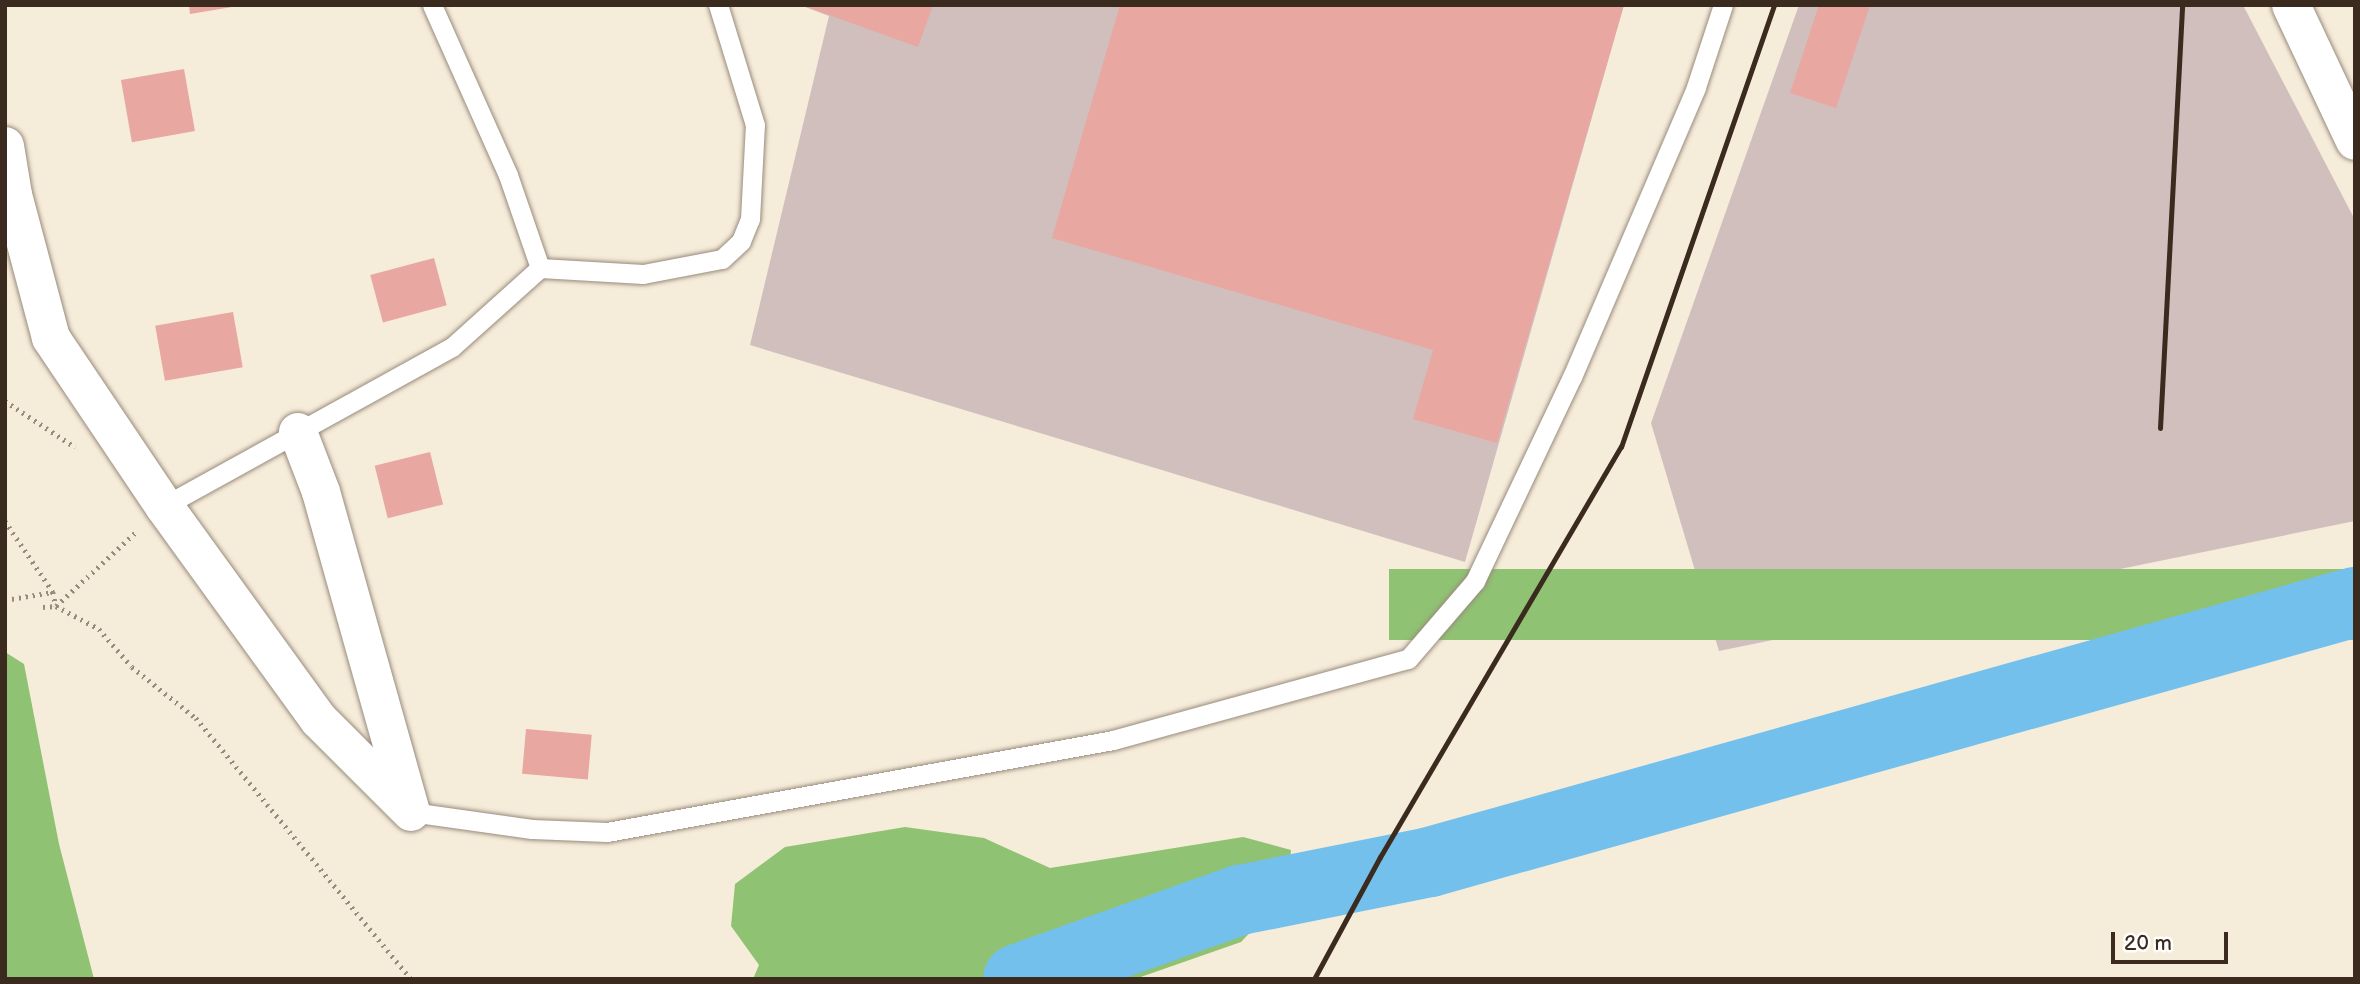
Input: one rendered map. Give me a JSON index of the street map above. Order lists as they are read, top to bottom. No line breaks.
{"scale_bar":"20 m"}
